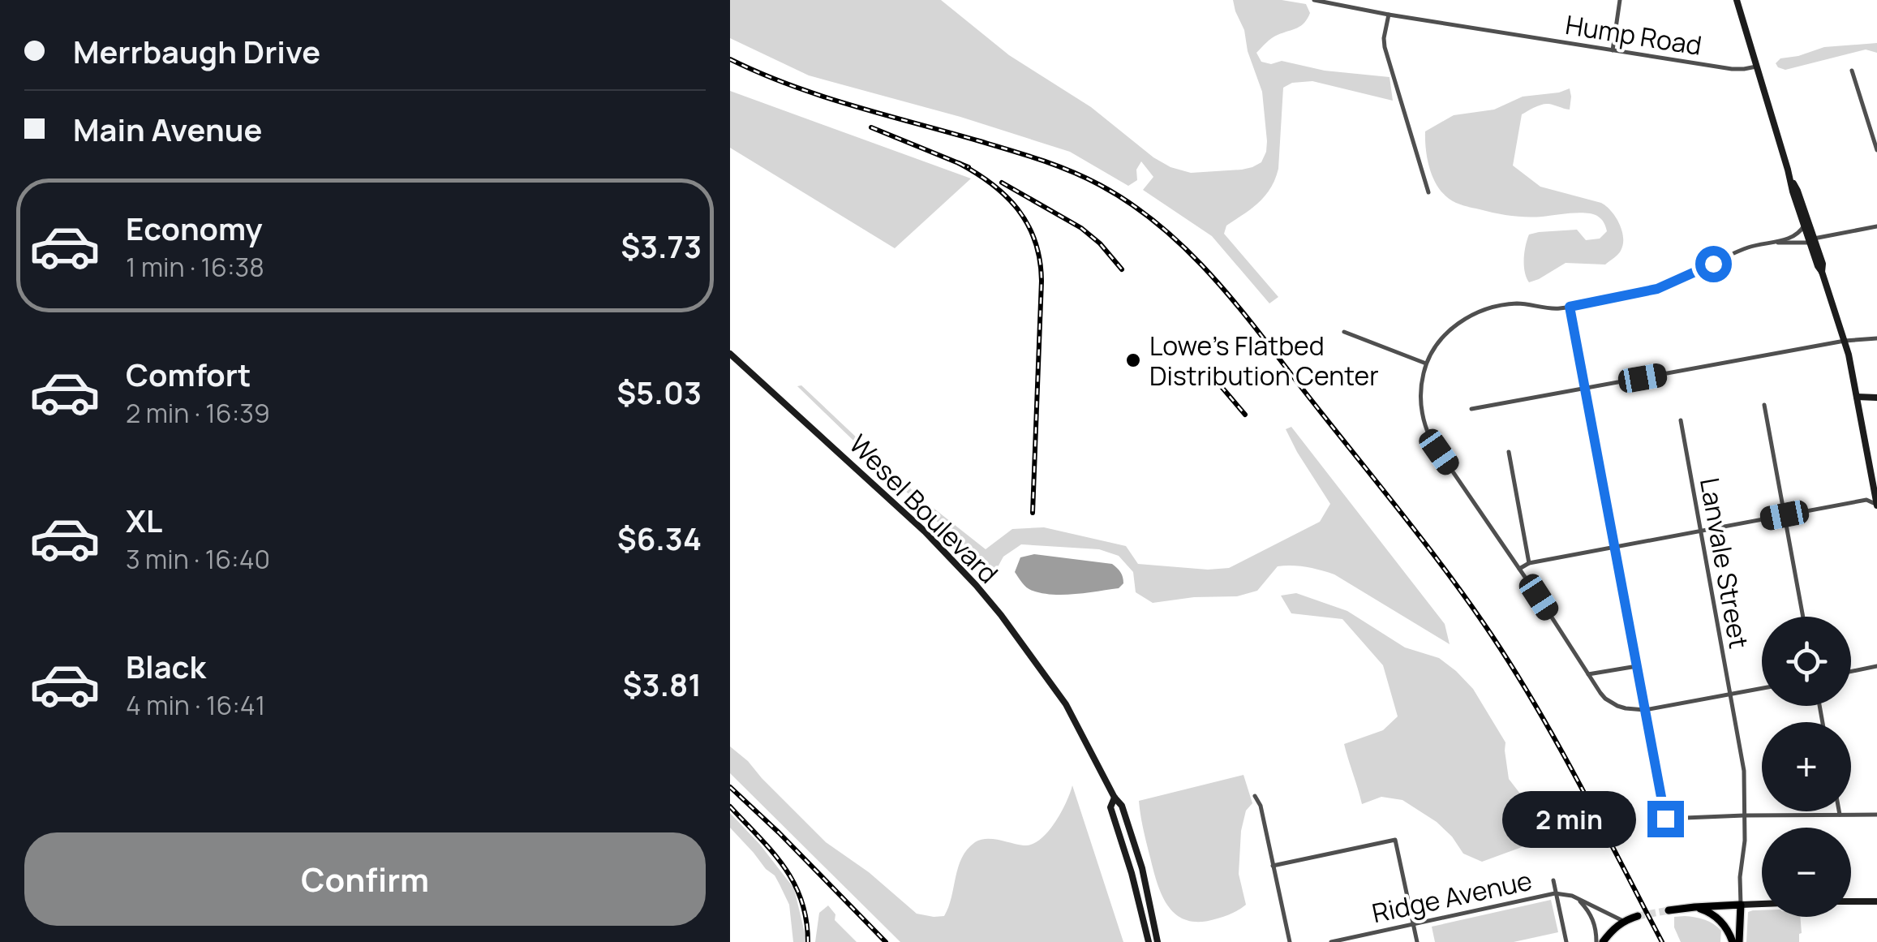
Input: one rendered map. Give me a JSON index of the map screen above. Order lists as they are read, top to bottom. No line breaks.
{"streets":{"main road":["Wesel Boulevard"],"street":["Hump Road","Lanvale Street","Ridge Avenue"]},"places":["Lowe's Flatbed Distribution Center"],"page":{"banner":["Merrbaugh Drive","Main Avenue"],"list":[{"name":"Economy","note":"1 min · 16:38","value":"$3.73"},{"name":"Comfort","note":"2 min · 16:39","value":"$5.03"},{"name":"XL","note":"3 min · 16:40","value":"$6.34"},{"name":"Black","note":"4 min · 16:41","value":"$3.81"}],"map_buttons":["+","−"],"bubble":"2 min","buttons":"Confirm"}}
